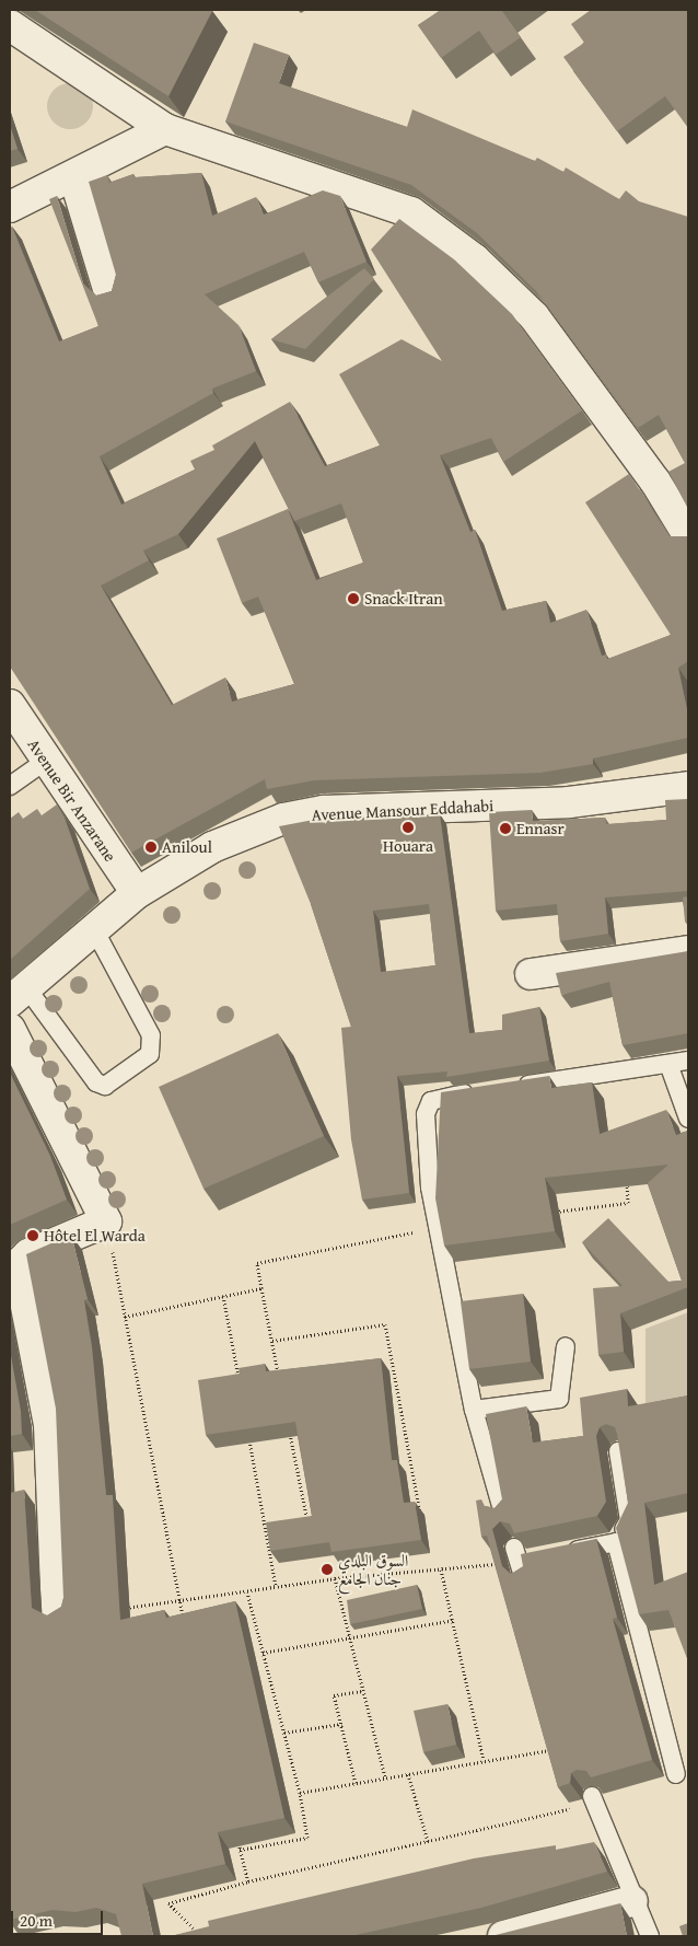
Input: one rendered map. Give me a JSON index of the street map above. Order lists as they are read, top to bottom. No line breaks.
{"streets":{"street":["Avenue Bir Anzarane","Avenue Mansour Eddahabi"]},"crossings":[["Avenue Bir Anzarane","Avenue Mansour Eddahabi"]],"places":["Snack Itran","Houara","Ennasr","Aniloul","Hôtel El Warda","السوق البلدي جنان الجامع"],"scale_bar":"20 m"}
